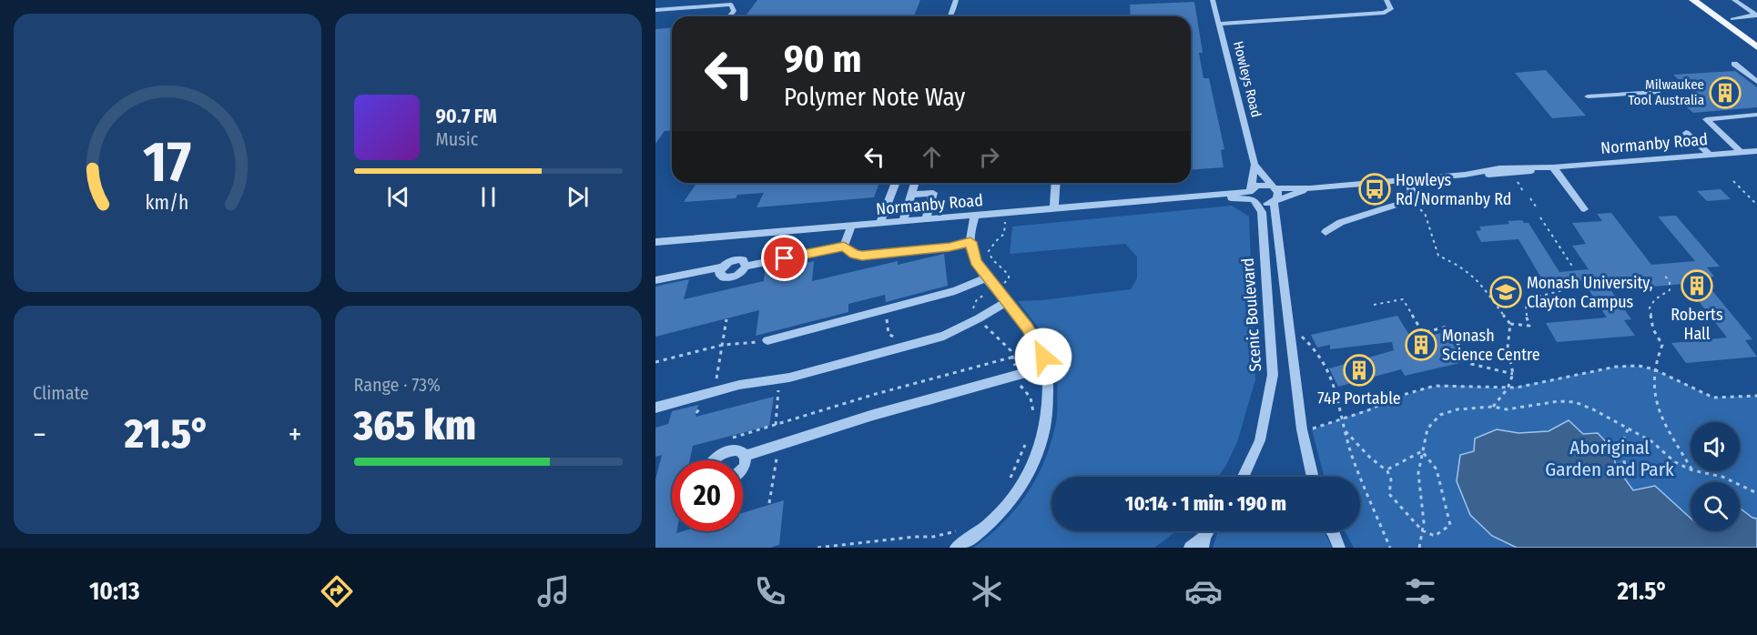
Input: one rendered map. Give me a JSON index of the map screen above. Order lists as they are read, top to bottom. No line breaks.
{"streets":{"street":["Howleys Road","Normanby Road","Scenic Boulevard"]},"crossings":[["Howleys Road","Normanby Road"],["Howleys Road","Scenic Boulevard"],["Normanby Road","Scenic Boulevard"]],"parks":["Aboriginal Garden and Park"],"places":{"building":["Milwaukee Tool Australia","Roberts Hall","Monash Science Centre","74P Portable"],"bus stop":["Howleys Rd/Normanby Rd"],"school or university":["Monash University, Clayton Campus"]},"page":{"turn":["90 m","Polymer Note Way"],"song":["90.7 FM","Music"],"tile":["Climate",["Range · 73%","365 km"]],"heat":["−","21.5°","+"],"limit":"20","trip":"10:14 · 1 min · 190 m","tabs":["10:13","21.5°"],"gauge":["17","km/h"]}}
